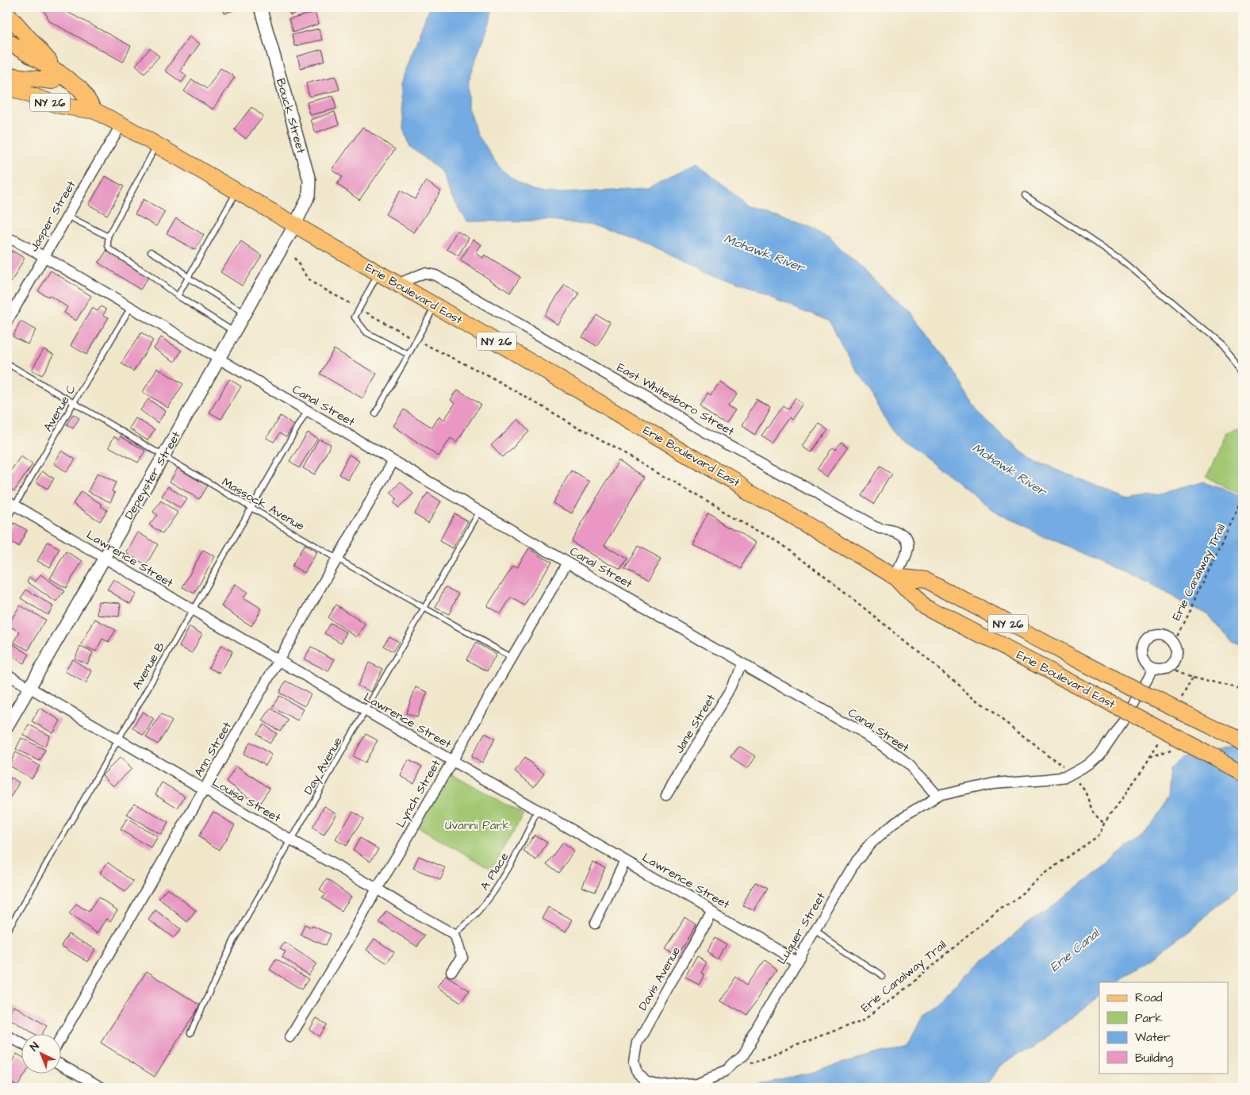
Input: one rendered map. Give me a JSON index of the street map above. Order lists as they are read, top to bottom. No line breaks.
{"streets":{"main road":["NY 26","Erie Boulevard East"],"street":["Bouck Street","Jasper Street","East Whitesboro Street","Canal Street","Depeyster Street","Lawrence Street","Jane Street","Ann Street","Lynch Street","Louisa Street","Luquer Street","Davis Avenue"],"lane":["Avenue C","Massock Avenue","Avenue B","Day Avenue","A Place"],"path":["Erie Canalway Trail"]},"crossings":[["Bouck Street","Erie Boulevard East"],["Bouck Street","Depeyster Street"],["Jasper Street","Erie Boulevard East"],["Jasper Street","Canal Street"],["Erie Boulevard East","East Whitesboro Street"],["Erie Boulevard East","Depeyster Street"],["Canal Street","Avenue C"],["Canal Street","Depeyster Street"],["Canal Street","Avenue B"],["Canal Street","Jane Street"],["Canal Street","Ann Street"],["Canal Street","Day Avenue"],["Canal Street","Lynch Street"],["Canal Street","Luquer Street"],["Avenue C","Massock Avenue"],["Avenue C","Lawrence Street"],["Depeyster Street","Massock Avenue"],["Depeyster Street","Lawrence Street"],["Depeyster Street","Louisa Street"],["Massock Avenue","Avenue B"],["Massock Avenue","Ann Street"],["Massock Avenue","Day Avenue"],["Massock Avenue","Lynch Street"],["Lawrence Street","Avenue B"],["Lawrence Street","Ann Street"],["Lawrence Street","Day Avenue"],["Lawrence Street","Lynch Street"],["Lawrence Street","A Place"],["Lawrence Street","Luquer Street"],["Lawrence Street","Davis Avenue"],["Avenue B","Louisa Street"],["Ann Street","Louisa Street"],["Day Avenue","Louisa Street"],["Lynch Street","Louisa Street"],["Louisa Street","A Place"],["Luquer Street","Davis Avenue"]],"water":["Mohawk River","Erie Canal"],"parks":["Uvanni Park"],"legend":["Road","Park","Water","Building"],"north":"top left"}
